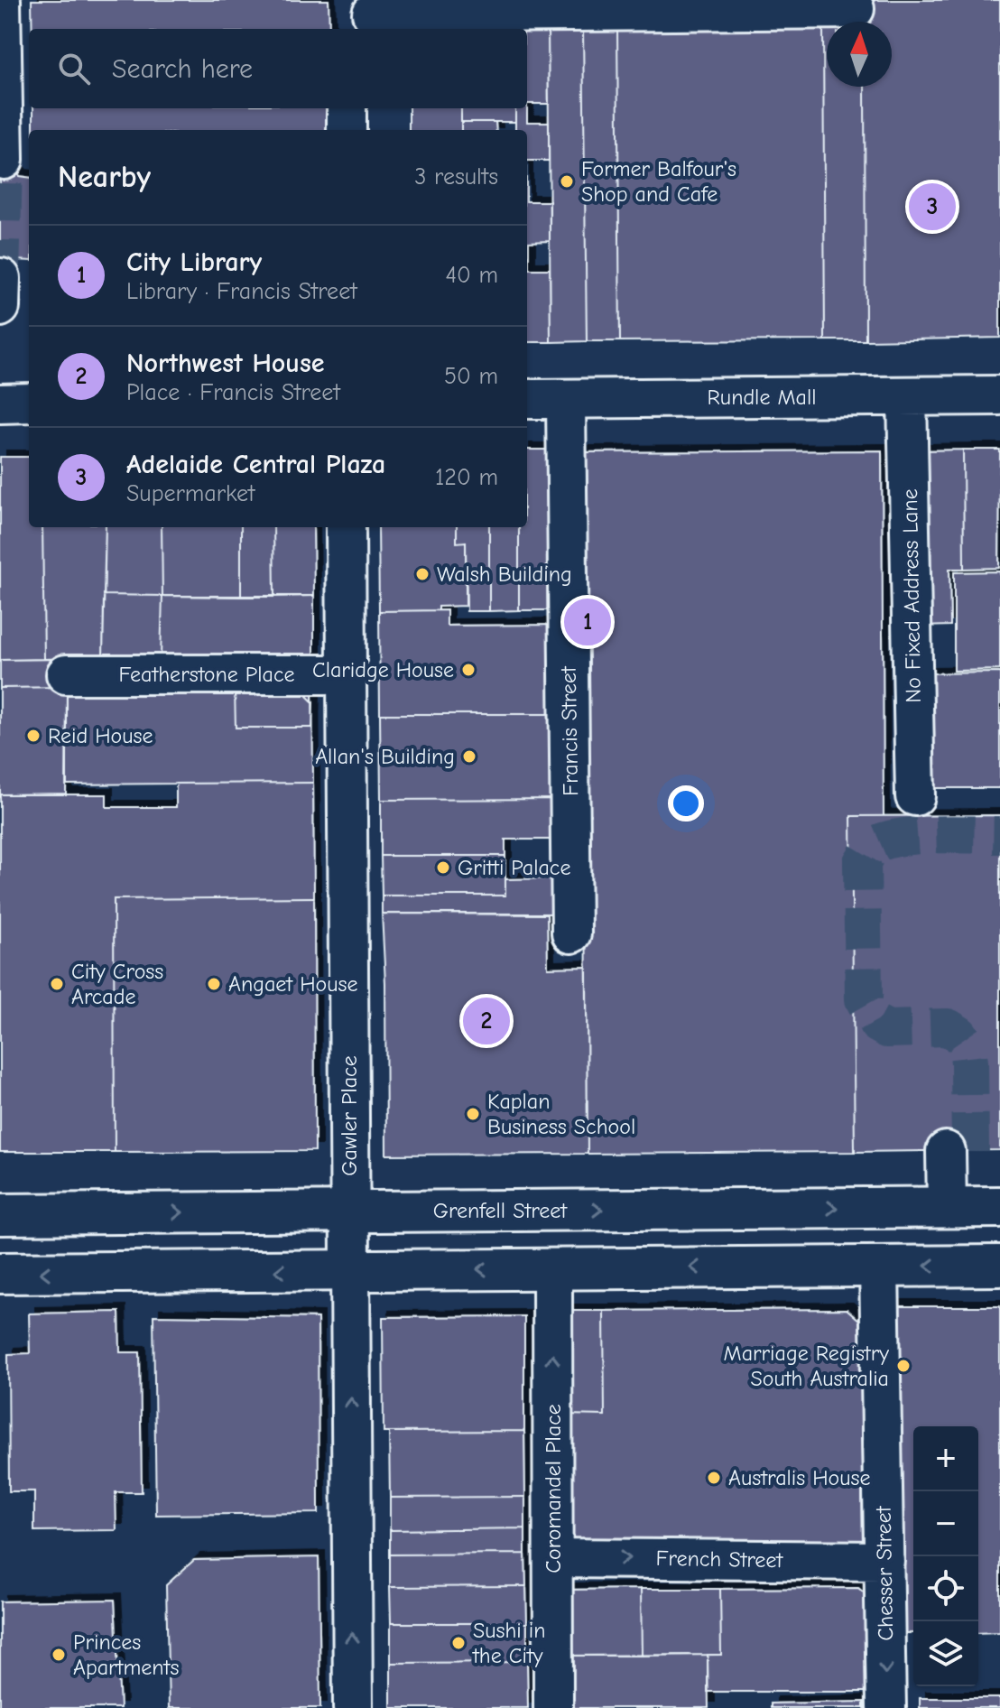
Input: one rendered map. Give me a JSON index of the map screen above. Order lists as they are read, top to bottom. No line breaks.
{"streets":{"main road":["Grenfell Street"],"street":["Rundle Mall","No Fixed Address Lane","Featherstone Place","Francis Street","Gawler Place","Coromandel Place","French Street","Chesser Street"]},"crossings":[["Rundle Mall","No Fixed Address Lane"],["Rundle Mall","Francis Street"],["Featherstone Place","Gawler Place"],["Gawler Place","Grenfell Street"],["Coromandel Place","French Street"],["French Street","Chesser Street"]],"one_way":["Gawler Place","Coromandel Place","French Street"],"places":["Former Balfour's Shop and Cafe","Walsh Building","Claridge House","Reid House","Allan's Building","Gritti Palace","City Cross Arcade","Angaet House","Kaplan Business School","Marriage Registry South Australia","Australis House","Sushi in the City","Princes Apartments"],"north":"top","page":{"search":"Search here","heading":["Nearby","3 results"],"pins":["3","1","2"],"list":[{"mark":"1","name":"City Library","note":"Library · Francis Street","value":"40 m"},{"mark":"2","name":"Northwest House","note":"Place · Francis Street","value":"50 m"},{"mark":"3","name":"Adelaide Central Plaza","note":"Supermarket","value":"120 m"}],"map_buttons":["+","−"]}}
